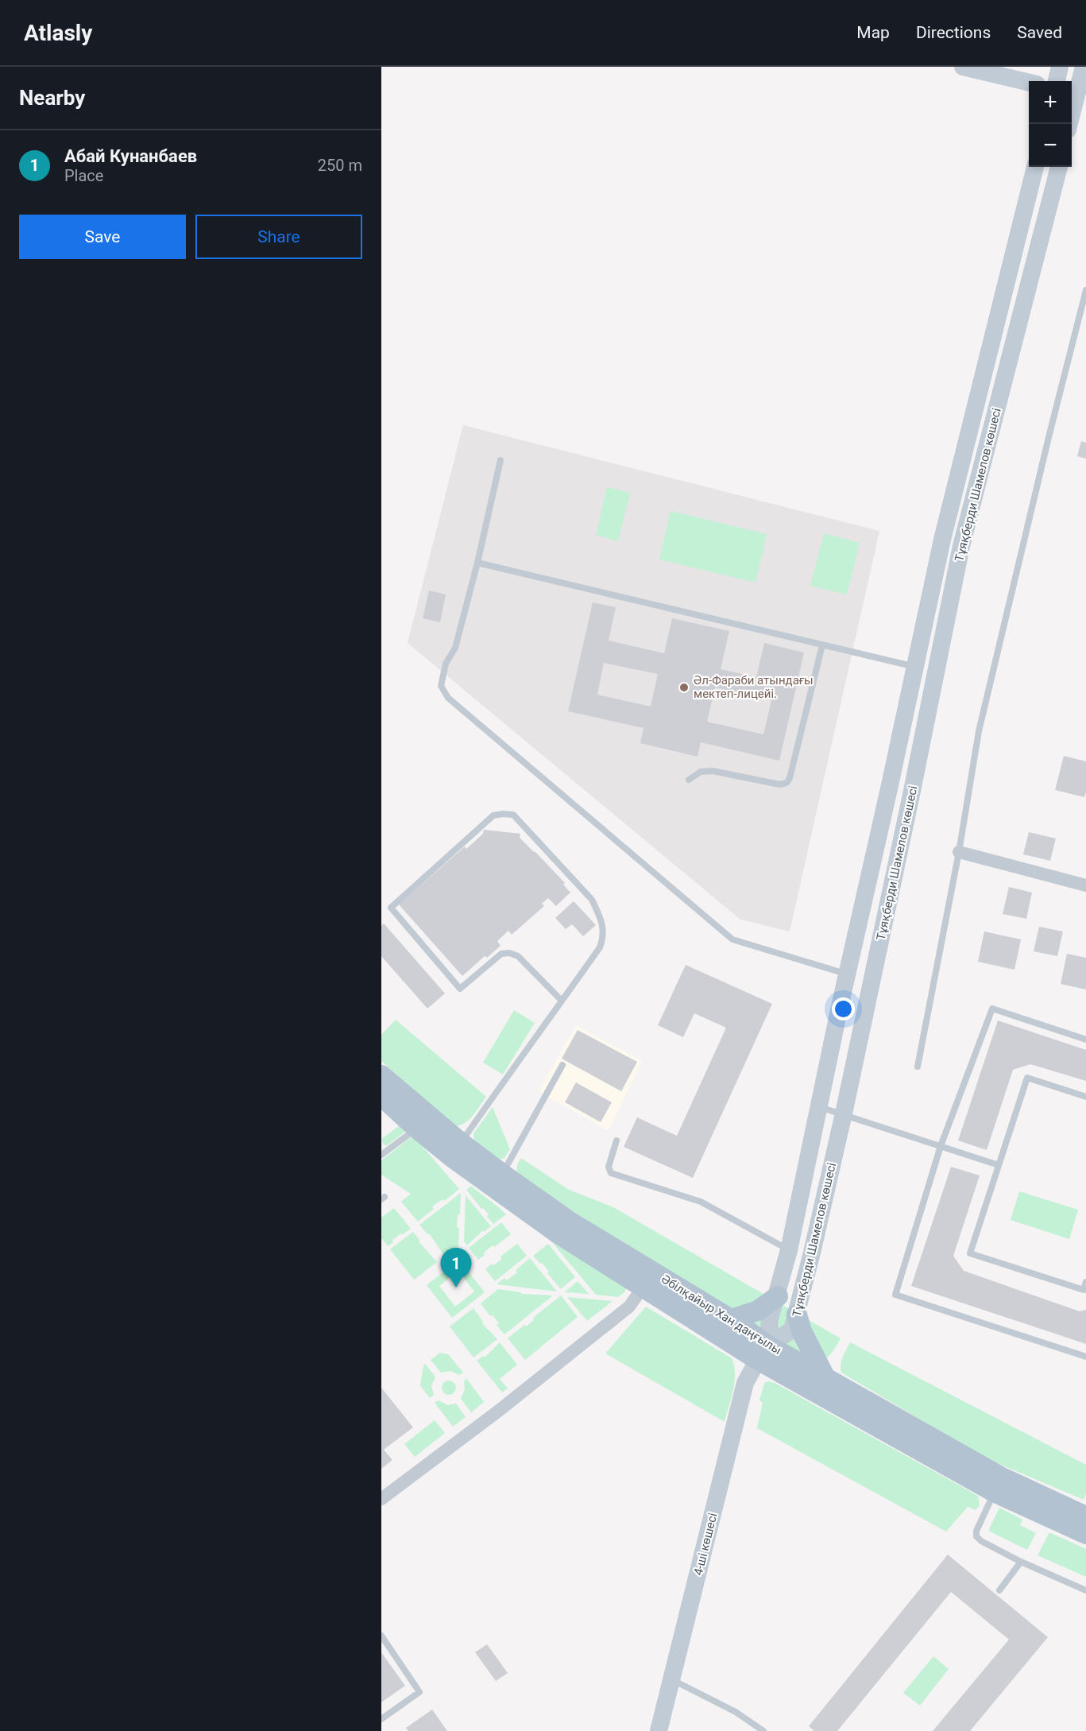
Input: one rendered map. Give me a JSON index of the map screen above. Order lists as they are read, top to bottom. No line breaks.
{"streets":{"main road":["Әбілқайыр Хан даңғылы"],"street":["Тұяқберди Шамелов көшесі","4-ші көшесі"]},"crossings":[["Тұяқберди Шамелов көшесі","Әбілқайыр Хан даңғылы"],["Тұяқберди Шамелов көшесі","4-ші көшесі"],["Әбілқайыр Хан даңғылы","4-ші көшесі"]],"places":["Әл-Фараби атындағы мектеп-лицейі."],"page":{"header":"Atlasly","nav":["Map","Directions","Saved"],"heading":"Nearby","map_buttons":["+","−"],"list":[{"mark":"1","name":"Абай Кунанбаев","note":"Place","value":"250 m"}],"buttons":["Save","Share"],"pins":"1"}}
